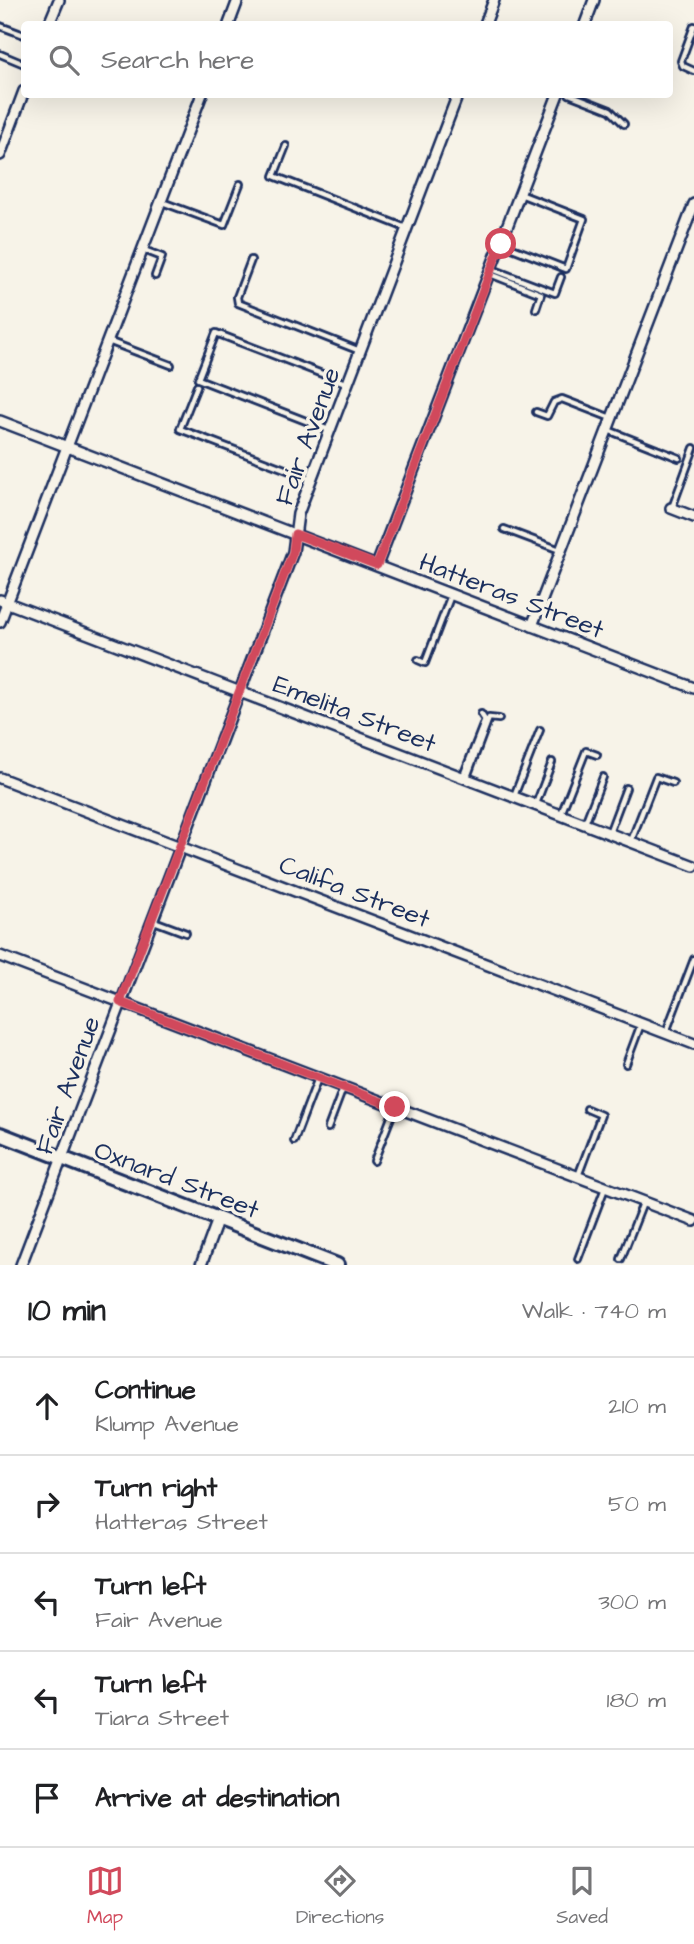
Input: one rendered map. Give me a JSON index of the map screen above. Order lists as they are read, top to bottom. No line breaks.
{"streets":{"main road":["Oxnard Street"],"street":["Fair Avenue","Hatteras Street","Emelita Street","Califa Street"]},"crossings":[["Fair Avenue","Hatteras Street"],["Fair Avenue","Emelita Street"],["Fair Avenue","Califa Street"],["Fair Avenue","Oxnard Street"]],"page":{"search":"Search here","heading":["10 min","Walk · 740 m"],"list":[["Continue","Klump Avenue","210 m"],["Turn right","Hatteras Street","50 m"],["Turn left","Fair Avenue","300 m"],["Turn left","Tiara Street","180 m"],"Arrive at destination"],"nav":["Map","Directions","Saved"]}}
